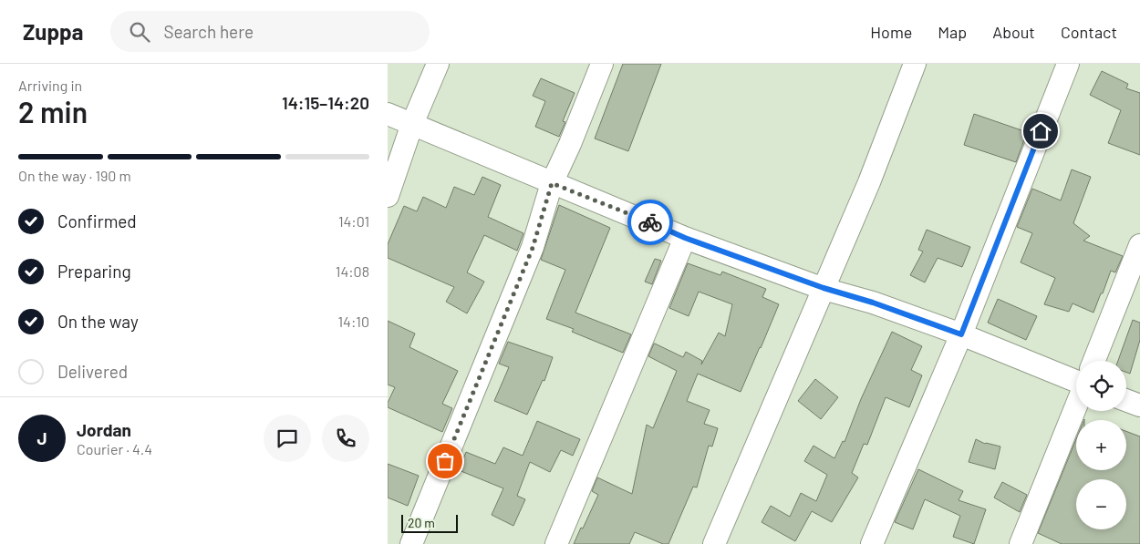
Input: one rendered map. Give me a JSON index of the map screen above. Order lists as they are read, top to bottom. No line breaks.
{"scale_bar":"20 m","page":{"header":"Zuppa","search":"Search here","nav":["Home","Map","About","Contact"],"heading":["2 min","Arriving in","14:15–14:20"],"panel":["Jordan","Courier · 4.4"],"bar":"On the way · 190 m","list":[["Confirmed","14:01"],["Preparing","14:08"],["On the way","14:10"],"Delivered"],"map_buttons":["+","−"],"round":"J","scale":"20 m"}}
